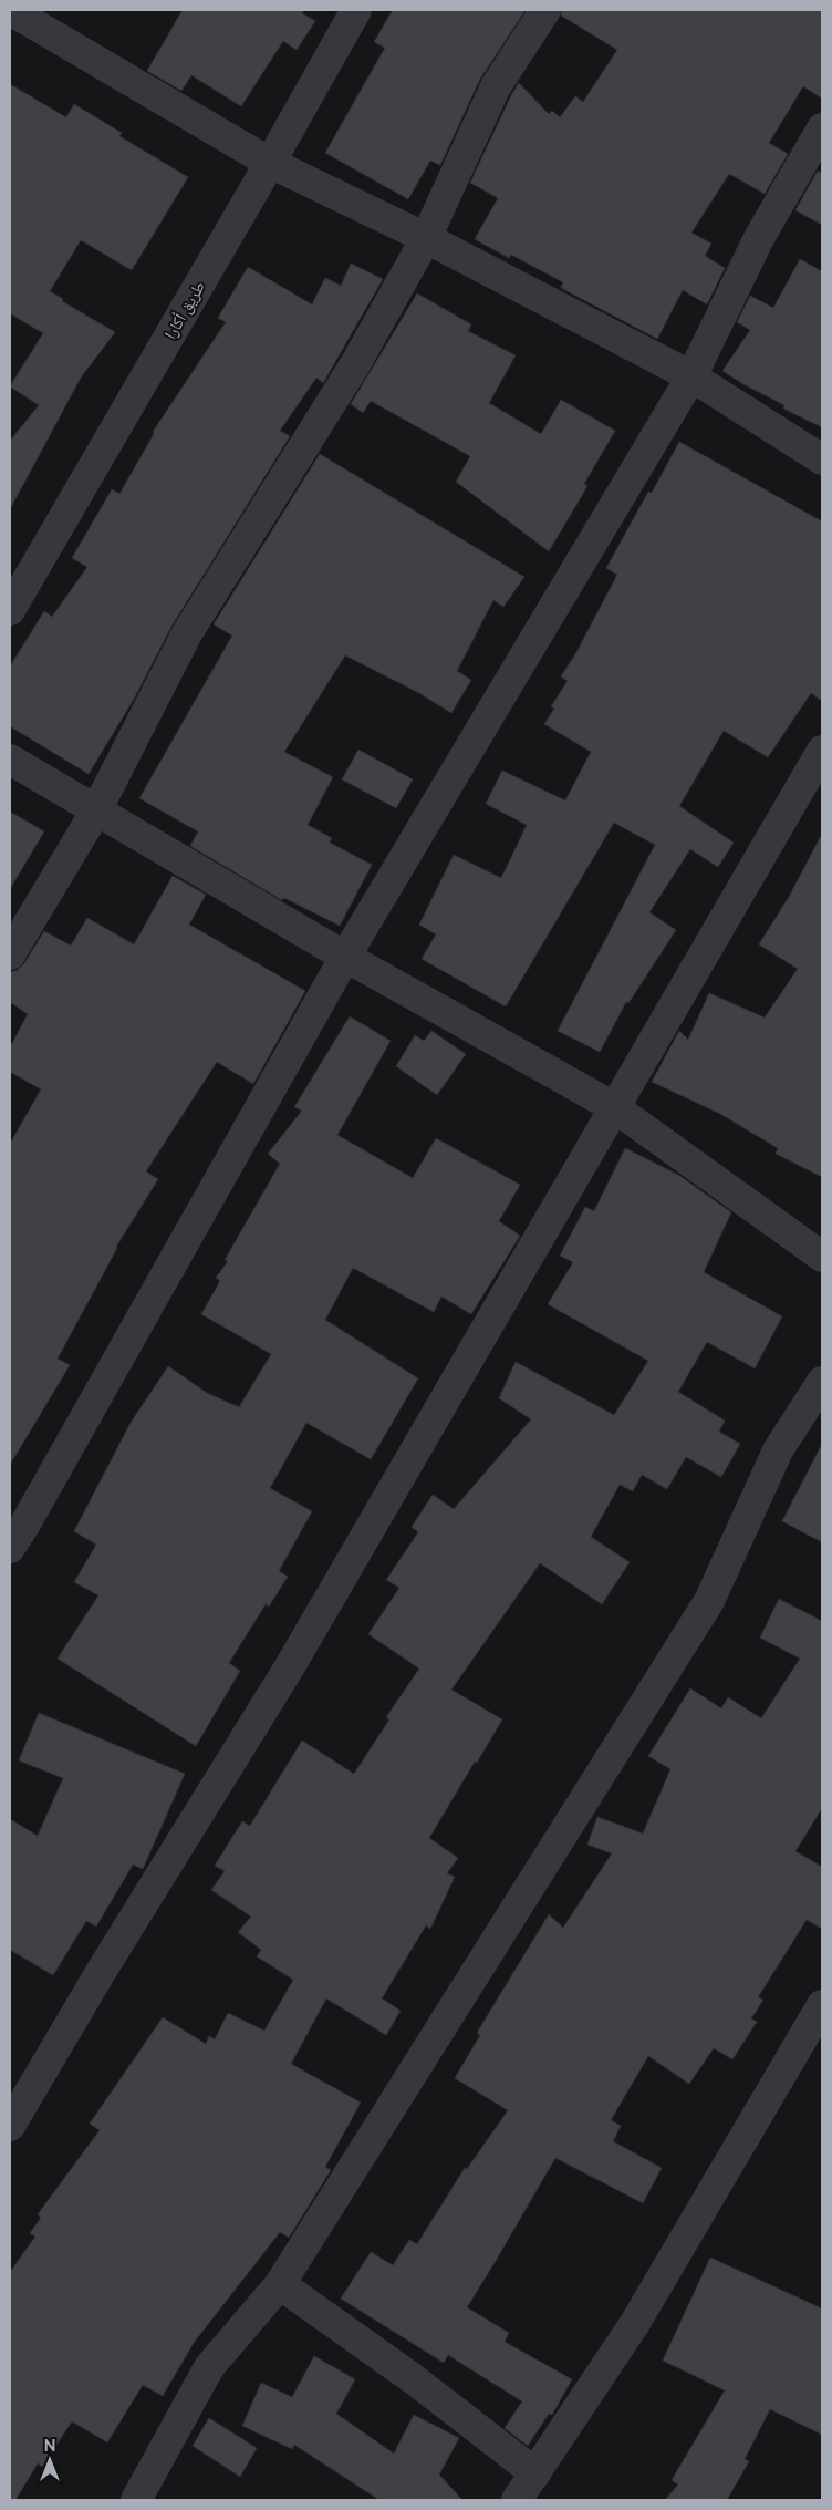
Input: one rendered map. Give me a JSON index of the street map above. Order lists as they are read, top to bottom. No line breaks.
{"streets":{"street":["طريق أكارا"]},"north":"top"}
